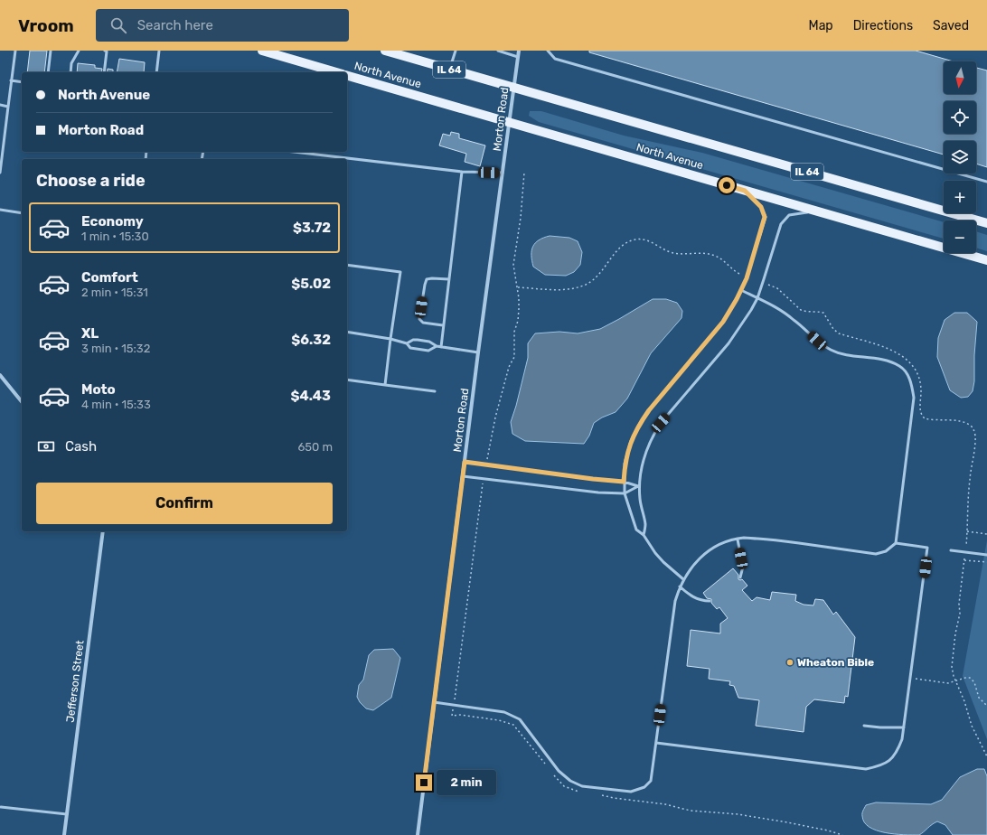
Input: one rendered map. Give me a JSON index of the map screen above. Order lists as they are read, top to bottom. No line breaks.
{"streets":{"main road":["IL 64","North Avenue"],"street":["Morton Road","Jefferson Street"]},"crossings":[["North Avenue","Morton Road"]],"places":["Wheaton Bible"],"north":"bottom","page":{"header":"Vroom","search":"Search here","nav":["Map","Directions","Saved"],"map_buttons":["+","−"],"banner":["North Avenue","Morton Road"],"heading":"Choose a ride","list":[{"name":"Economy","note":"1 min · 15:30","value":"$3.72"},{"name":"Comfort","note":"2 min · 15:31","value":"$5.02"},{"name":"XL","note":"3 min · 15:32","value":"$6.32"},{"name":"Moto","note":"4 min · 15:33","value":"$4.43"}],"pay":["Cash","650 m"],"buttons":"Confirm","bubble":"2 min"}}
